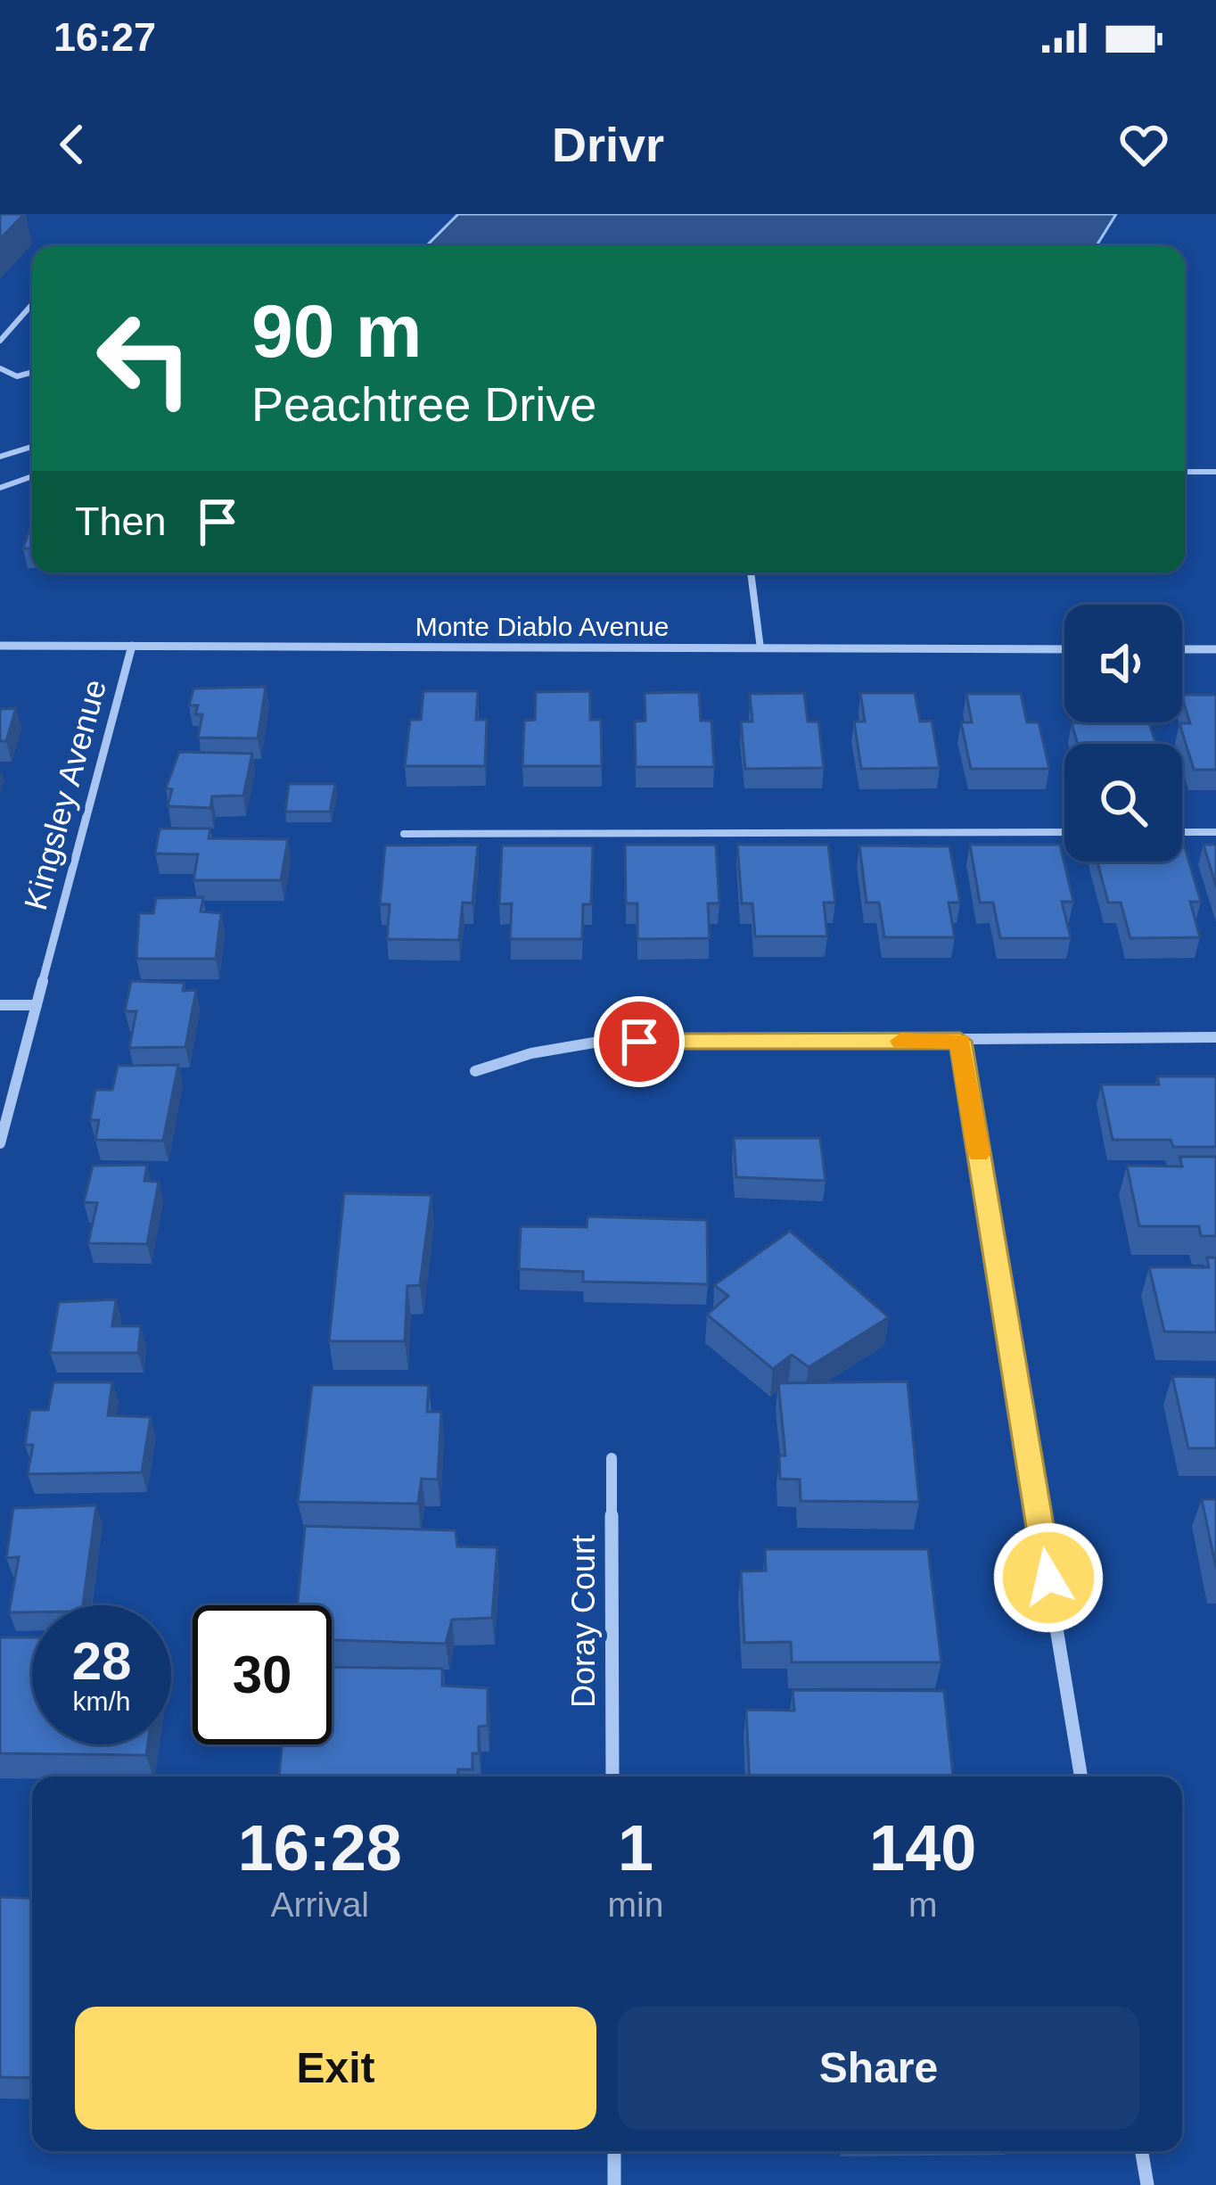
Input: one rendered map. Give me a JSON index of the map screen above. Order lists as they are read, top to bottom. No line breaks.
{"streets":{"street":["Monte Diablo Avenue","Kingsley Avenue","Doray Court"]},"crossings":[["Monte Diablo Avenue","Kingsley Avenue"]],"page":{"status":"16:27","header":"Drivr","turn":["90 m","Peachtree Drive"],"then":"Then","speed":"28 km/h","limit":"30","eta":["16:28","Arrival","1","min","140","m"],"buttons":["Exit","Share"]}}
